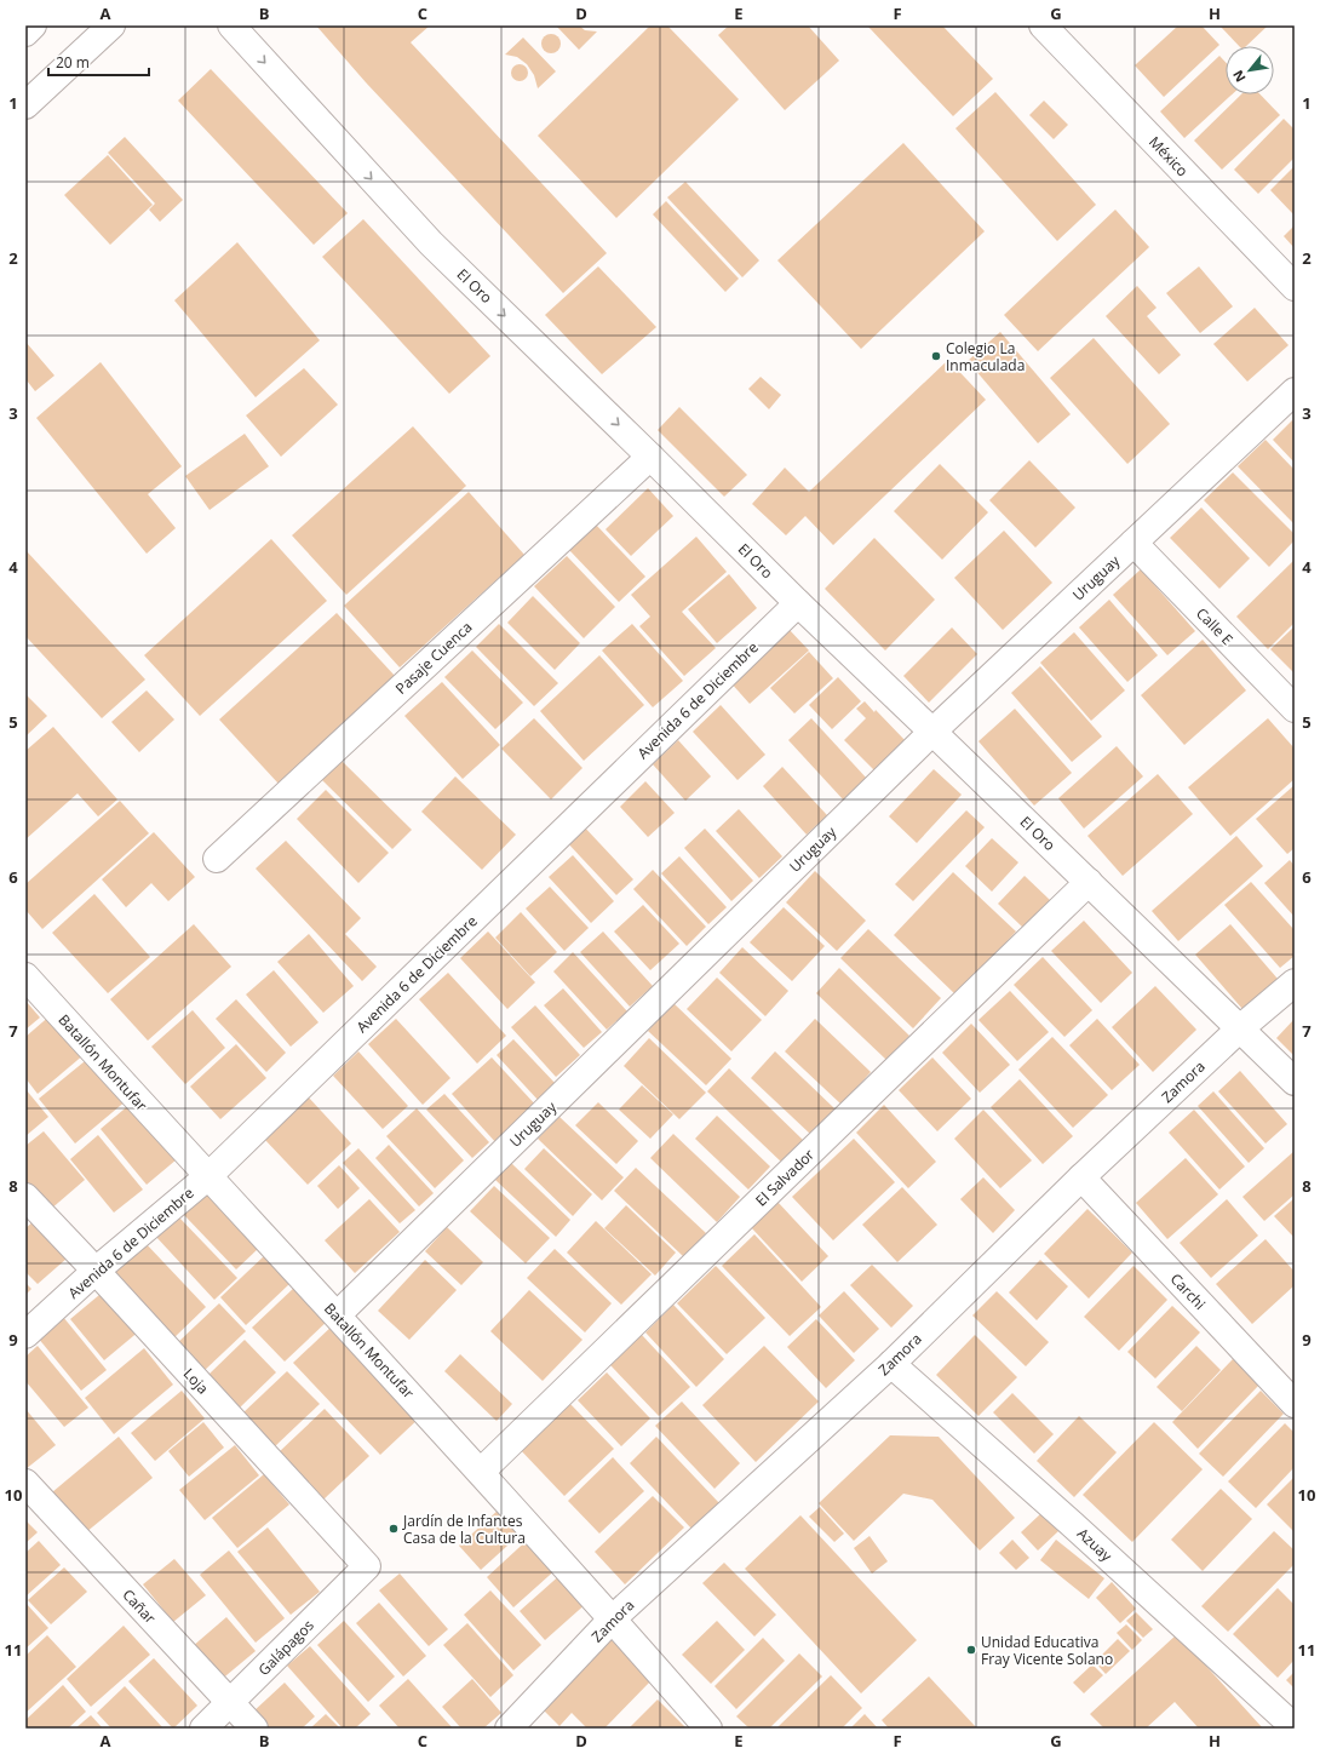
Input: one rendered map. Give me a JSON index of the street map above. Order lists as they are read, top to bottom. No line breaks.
{"streets":{"street":["México","El Oro","Uruguay","Calle E","Pasaje Cuenca","Avenida 6 de Diciembre","Batallón Montufar","Zamora","El Salvador","Carchi","Loja","Azuay","Cañar","Galápagos"]},"crossings":[["El Oro","Uruguay"],["El Oro","Pasaje Cuenca"],["El Oro","Avenida 6 de Diciembre"],["El Oro","Zamora"],["El Oro","El Salvador"],["Uruguay","Calle E"],["Uruguay","Batallón Montufar"],["Avenida 6 de Diciembre","Batallón Montufar"],["Avenida 6 de Diciembre","Loja"],["Batallón Montufar","Zamora"],["Batallón Montufar","El Salvador"],["Zamora","Carchi"],["Zamora","Azuay"],["Loja","Galápagos"],["Cañar","Galápagos"]],"one_way":["El Oro"],"places":["Colegio La Inmaculada","Jardín de Infantes Casa de la Cultura","Unidad Educativa Fray Vicente Solano"],"scale_bar":"20 m","north":"bottom left","grid":{"columns":["A","B","C","D","E","F","G","H"],"rows":["1","2","3","4","5","6","7","8","9","10","11"]}}
